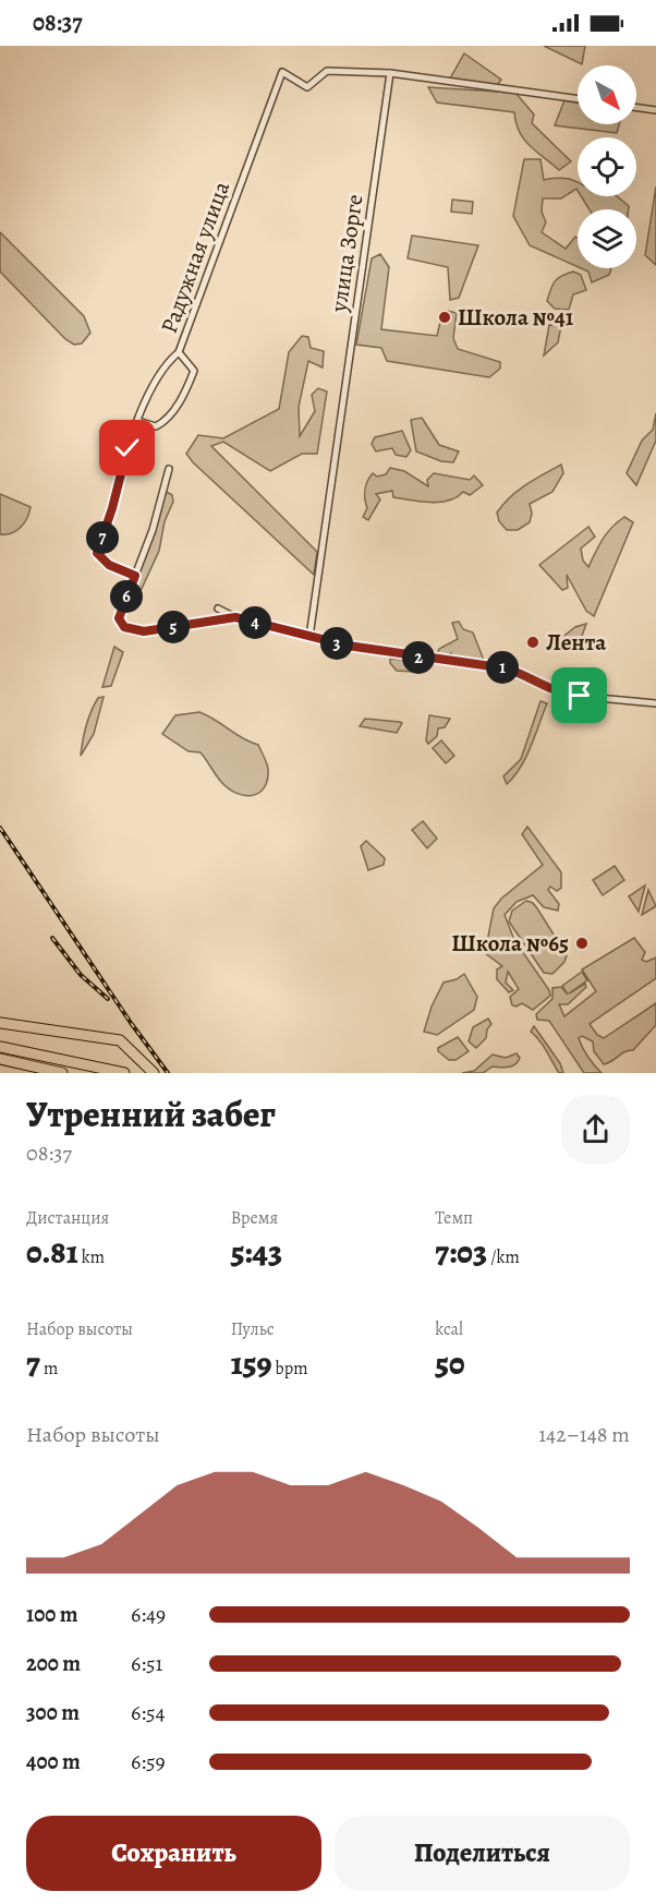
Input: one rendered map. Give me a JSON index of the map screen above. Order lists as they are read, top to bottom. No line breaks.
{"streets":{"street":["улица Зорге","Радужная улица"]},"crossings":[["улица Зорге","Радужная улица"]],"places":["Школа №41","Лента","Школа №65"],"north":"bottom right","page":{"status":"08:37","pins":["7","6","4","5","3","2","1"],"heading":["Утренний забег","08:37"],"stats":[["Дистанция","0.81 km"],["Время","5:43"],["Темп","7:03 /km"],["Набор высоты","7 m"],["Пульс","159 bpm"],["kcal","50"]],"chart":["Набор высоты","142–148 m"],"list":[{"name":"100 m","note":"6:49"},{"name":"200 m","note":"6:51"},{"name":"300 m","note":"6:54"},{"name":"400 m","note":"6:59"}],"buttons":["Сохранить","Поделиться"]}}
